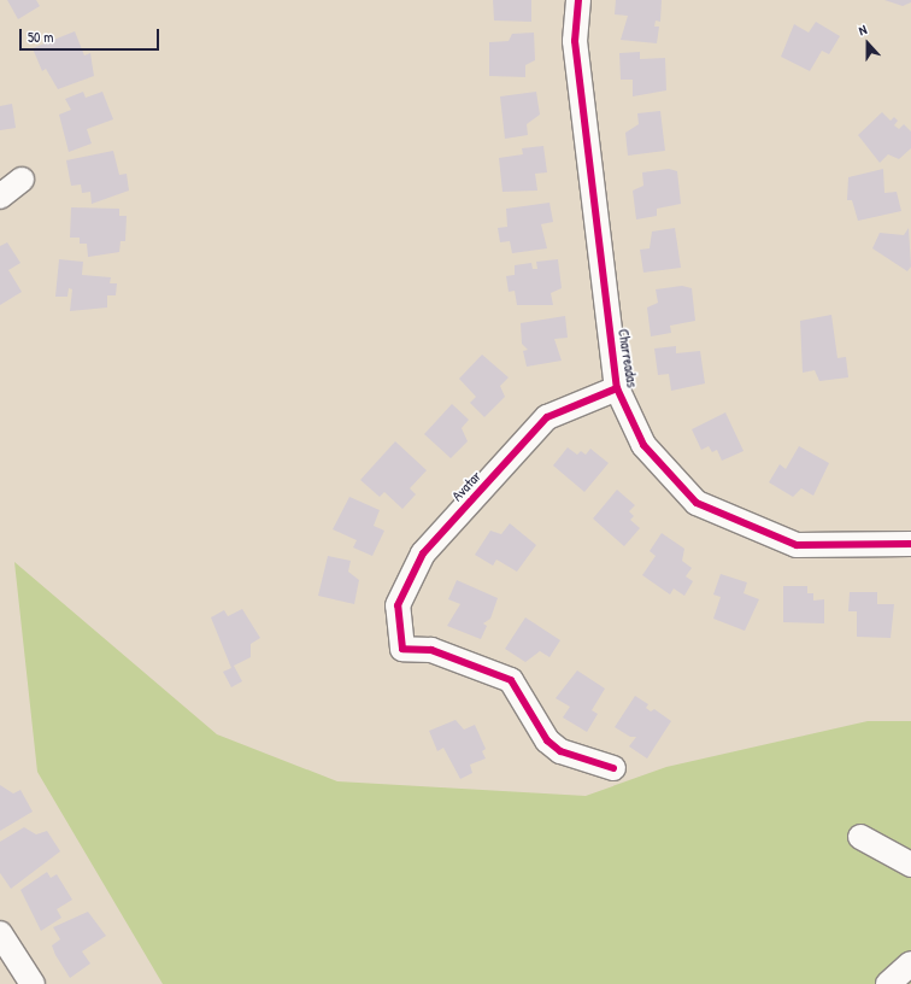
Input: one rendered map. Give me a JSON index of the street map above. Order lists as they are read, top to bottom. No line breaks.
{"streets":{"street":["Charreadas","Avatar"]},"crossings":[["Charreadas","Avatar"]],"scale_bar":"50 m","north":"top"}
